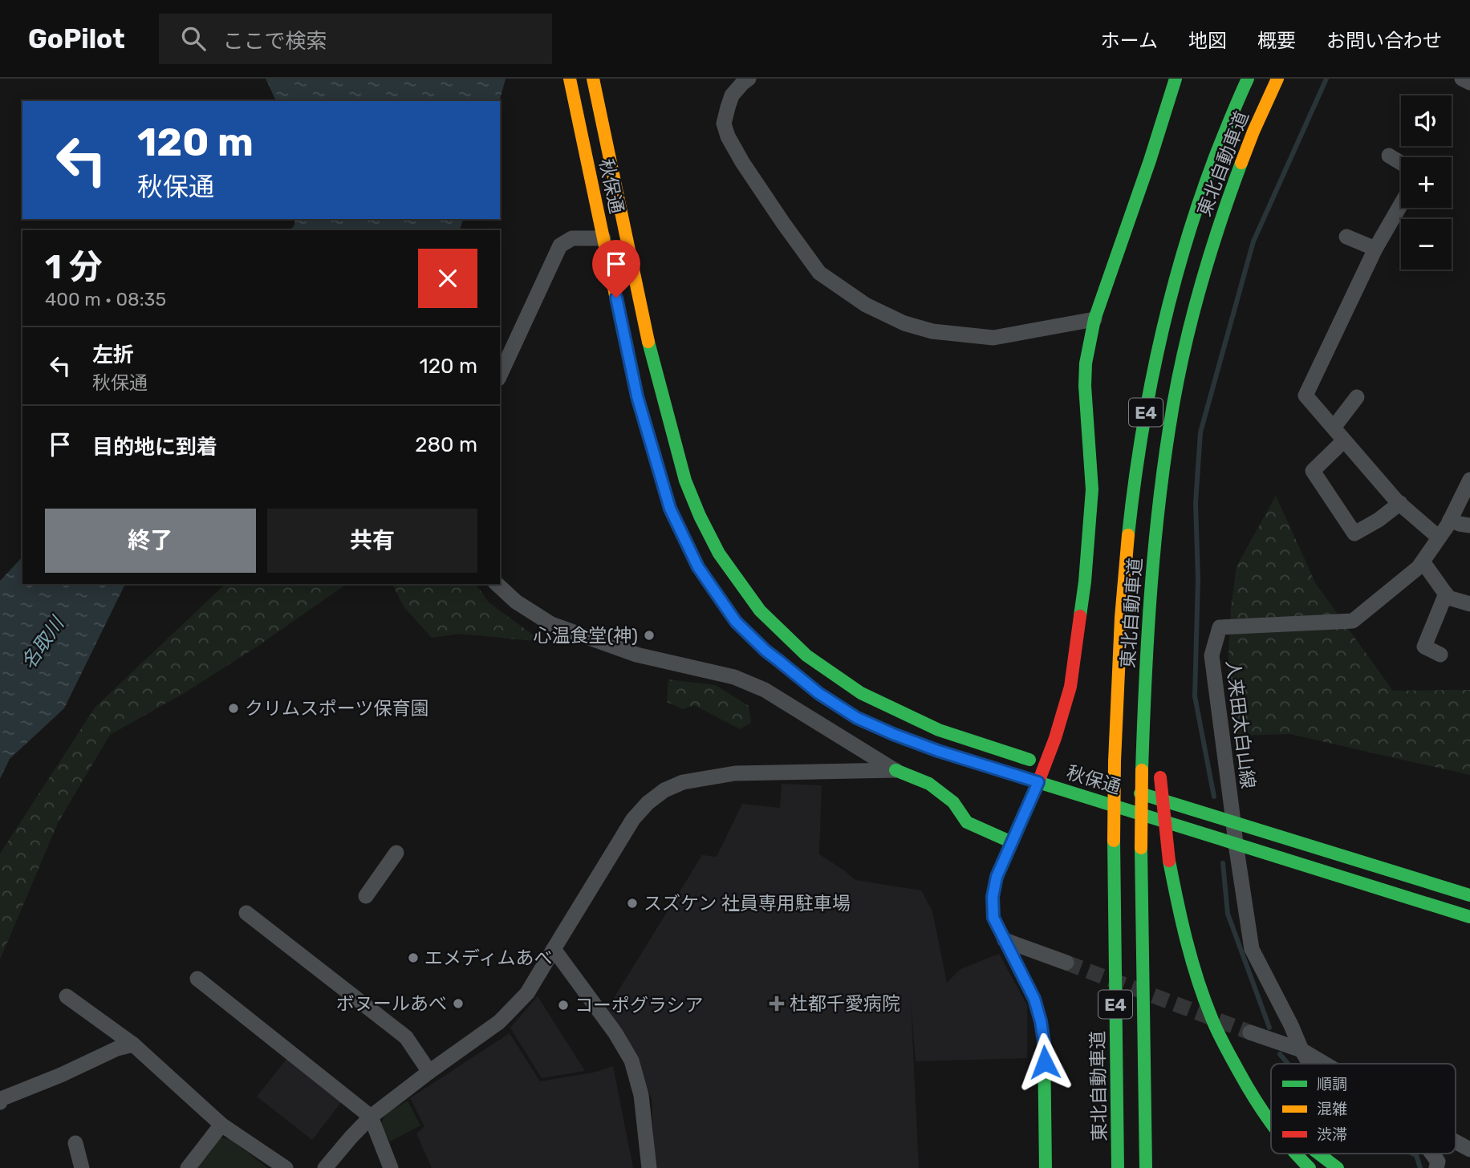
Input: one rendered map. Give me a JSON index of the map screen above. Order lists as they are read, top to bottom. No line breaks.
{"streets":{"main road":["東北自動車道","秋保通","E4"],"street":["人来田太白山線"]},"crossings":[["秋保通","人来田太白山線"]],"water":["名取川"],"places":{"other":["心温食堂(神)","クリムスポーツ保育園","スズケン 社員専用駐車場","エメディムあべ","ボヌールあべ","コーポグラシア"],"health":["杜都千愛病院"]},"legend":["順調","混雑","渋滞"],"page":{"header":"GoPilot","search":"ここで検索","nav":["ホーム","地図","概要","お問い合わせ"],"map_buttons":["+","−"],"turn":["120 m","秋保通"],"heading":["1 分","400 m · 08:35"],"list":[{"name":"左折","note":"秋保通","value":"120 m"},{"name":"目的地に到着","value":"280 m"}],"buttons":["終了","共有"]}}
